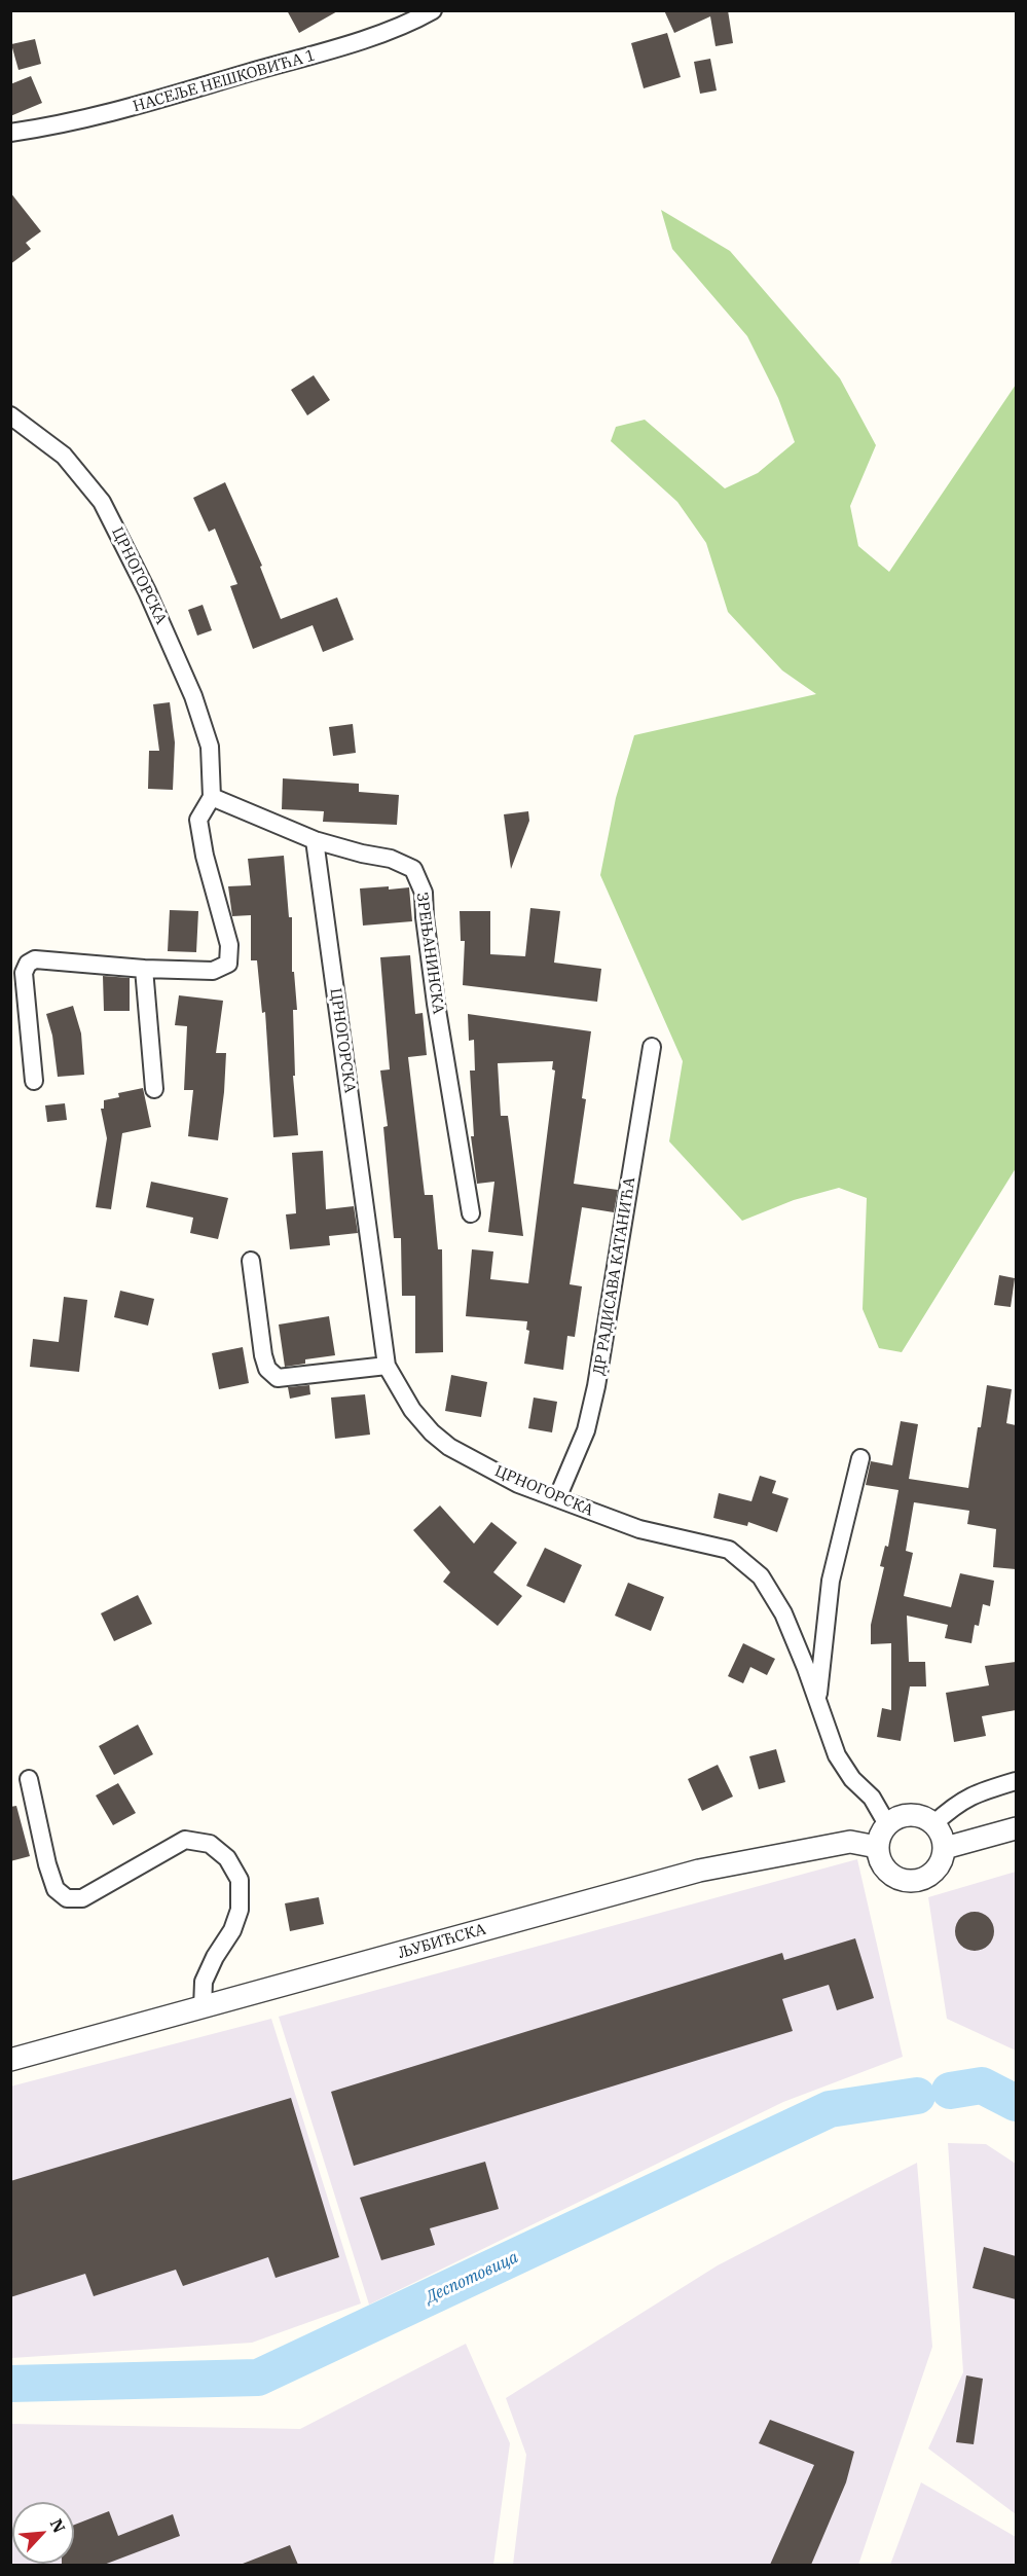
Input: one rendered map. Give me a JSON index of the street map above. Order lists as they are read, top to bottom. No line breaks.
{"streets":{"street":["НАСЕЉЕ НЕШКОВИЋА 1","ЦРНОГОРСКА","ЗРЕЊАНИНСКА","ДР РАДИСАВА КАТАНИЋА","ЉУБИЋСКА"]},"crossings":[["ЦРНОГОРСКА","ЗРЕЊАНИНСКА"],["ЦРНОГОРСКА","ДР РАДИСАВА КАТАНИЋА"],["ЦРНОГОРСКА","ЉУБИЋСКА"]],"water":["Деспотовица"],"north":"top right"}
